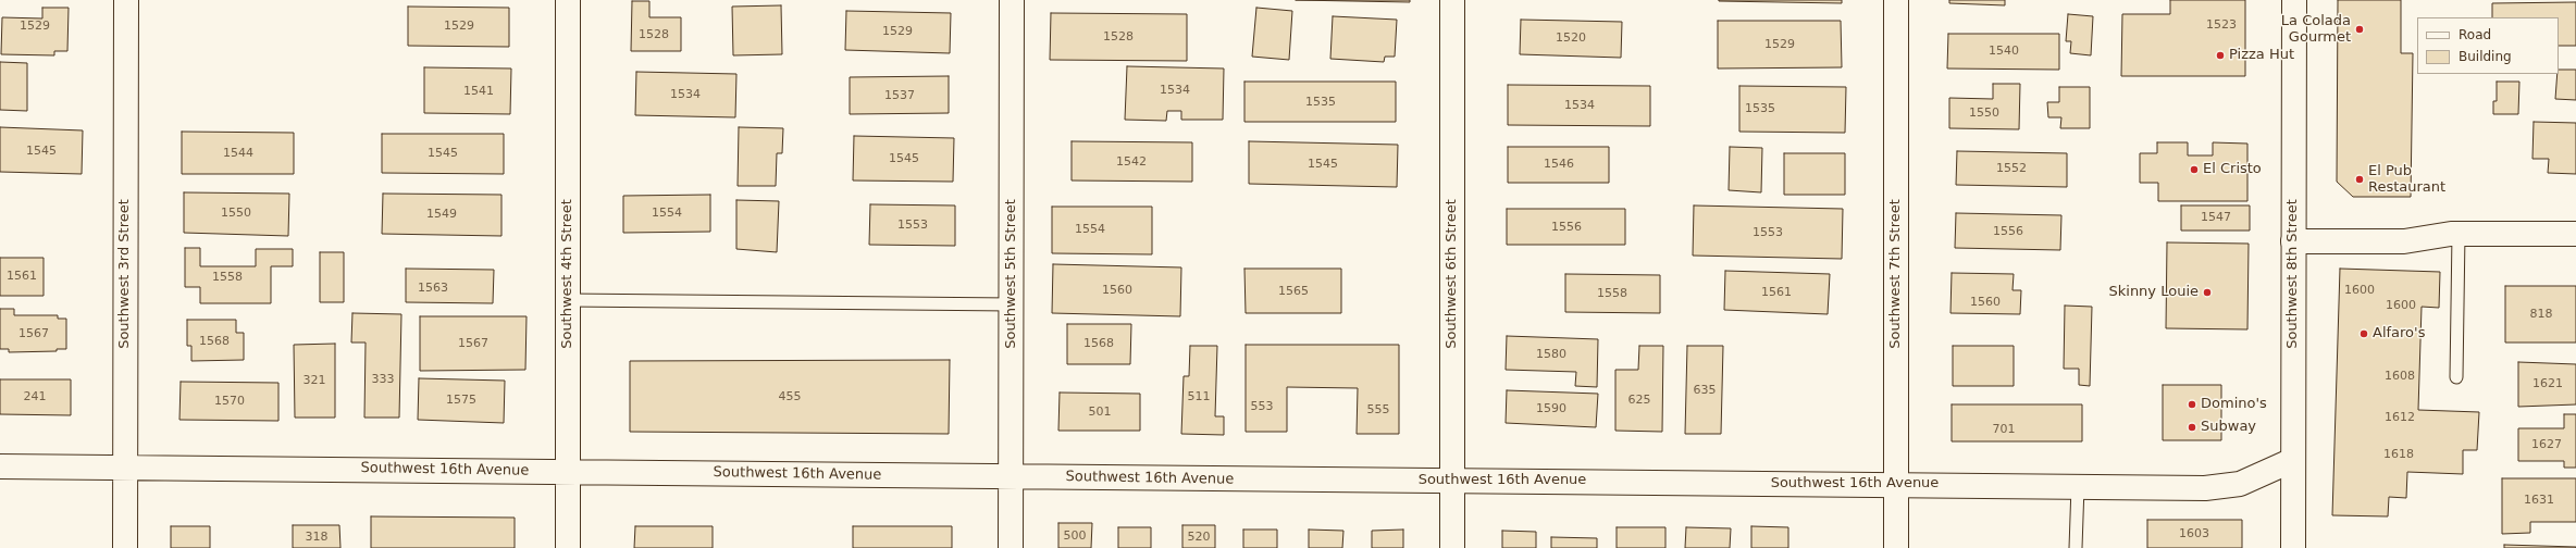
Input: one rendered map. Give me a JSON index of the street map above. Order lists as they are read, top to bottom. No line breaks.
{"streets":{"street":["Southwest 3rd Street","Southwest 4th Street","Southwest 5th Street","Southwest 6th Street","Southwest 7th Street","Southwest 8th Street","Southwest 16th Avenue"]},"crossings":[["Southwest 3rd Street","Southwest 16th Avenue"],["Southwest 4th Street","Southwest 16th Avenue"],["Southwest 5th Street","Southwest 16th Avenue"],["Southwest 6th Street","Southwest 16th Avenue"],["Southwest 7th Street","Southwest 16th Avenue"],["Southwest 8th Street","Southwest 16th Avenue"]],"places":["La Colada Gourmet","Pizza Hut","El Cristo","El Pub Restaurant","Skinny Louie","Alfaro's","Domino's","Subway"],"house_numbers":["1523","1529","1529","1529","1528","1528","1520","1529","1540","1534","1541","1534","1537","1535","1534","1535","1550","1545","1544","1545","1545","1542","1545","1546","1552","1550","1554","1549","1547","1553","1556","1554","1556","1553","1561","1558","1563","1560","1600","1565","1561","1558","1560","1600","818","1567","1568","1567","1568","1580","1608","333","321","1621","635","241","455","511","1575","625","1570","553","1590","555","501","1612","701","1627","1618","1631","1603","500","318","520"],"legend":["Road","Building"]}
